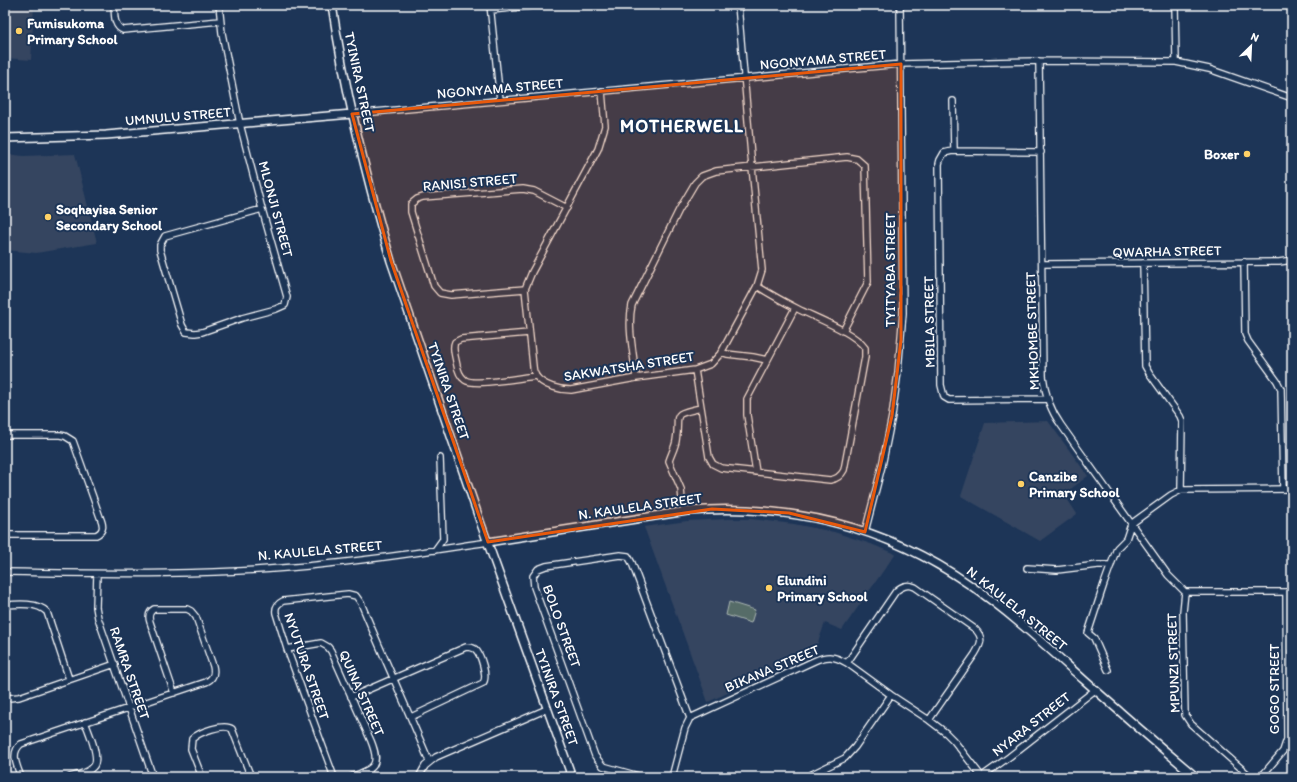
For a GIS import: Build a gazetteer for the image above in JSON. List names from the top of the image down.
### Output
{
  "streets": {
    "street": [
      "NGONYAMA STREET",
      "TYINIRA STREET",
      "UMNULU STREET",
      "RANISI STREET",
      "MLONJI STREET",
      "QWARHA STREET",
      "TYITYABA STREET",
      "MBILA STREET",
      "MKHOMBE STREET",
      "SAKWATSHA STREET",
      "N. KAULELA STREET",
      "BOLO STREET",
      "MPUNZI STREET",
      "NYUTURA STREET",
      "BIKANA STREET",
      "RAMRA STREET",
      "GOGO STREET",
      "QUINA STREET",
      "NYARA STREET"
    ]
  },
  "crossings": [
    ["NGONYAMA STREET", "TYINIRA STREET"],
    ["NGONYAMA STREET", "UMNULU STREET"],
    ["NGONYAMA STREET", "TYITYABA STREET"],
    ["NGONYAMA STREET", "MKHOMBE STREET"],
    ["NGONYAMA STREET", "SAKWATSHA STREET"],
    ["TYINIRA STREET", "UMNULU STREET"],
    ["TYINIRA STREET", "N. KAULELA STREET"],
    ["UMNULU STREET", "MLONJI STREET"],
    ["QWARHA STREET", "MKHOMBE STREET"],
    ["TYITYABA STREET", "N. KAULELA STREET"],
    ["MBILA STREET", "MKHOMBE STREET"],
    ["MKHOMBE STREET", "MPUNZI STREET"],
    ["N. KAULELA STREET", "RAMRA STREET"],
    ["N. KAULELA STREET", "NYARA STREET"],
    ["BOLO STREET", "BIKANA STREET"],
    ["NYUTURA STREET", "QUINA STREET"],
    ["BIKANA STREET", "NYARA STREET"]
  ],
  "districts": ["MOTHERWELL"],
  "places": [
    "Fumisukoma Primary School",
    "Boxer",
    "Soqhayisa Senior Secondary School",
    "Canzibe Primary School",
    "Elundini Primary School"
  ],
  "north": "top right"
}
